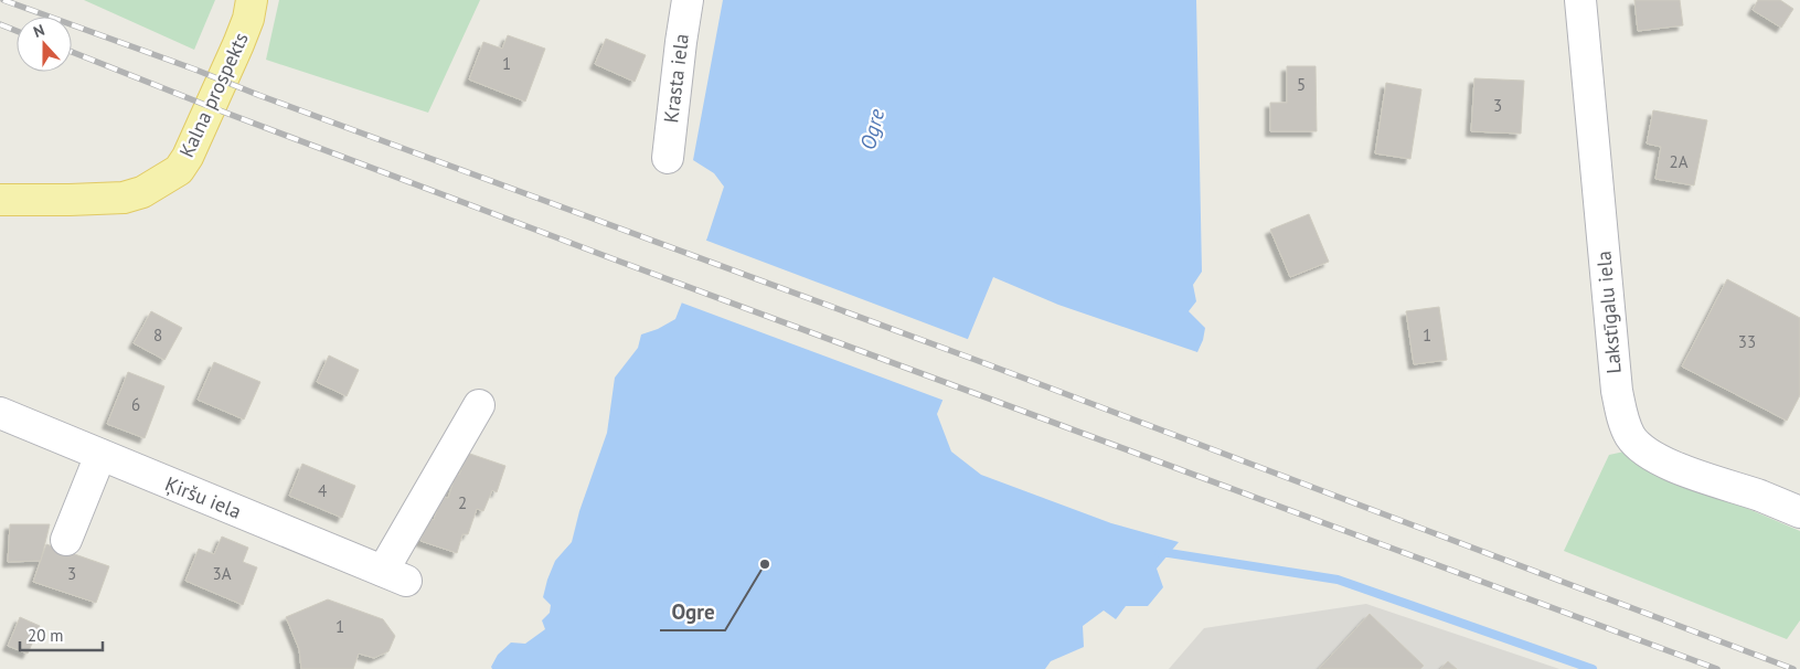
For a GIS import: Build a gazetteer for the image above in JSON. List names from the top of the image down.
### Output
{
  "streets": {
    "main road": ["Kalna prospekts"],
    "street": ["Krasta iela", "Lakstīgalu iela", "Ķiršu iela"]
  },
  "water": ["Ogre"],
  "places": ["Ogre"],
  "house_numbers": [
    "1",
    "5",
    "3",
    "2A",
    "8",
    "1",
    "33",
    "6",
    "4",
    "2",
    "3",
    "3A",
    "1"
  ],
  "scale_bar": "20 m",
  "north": "top"
}
